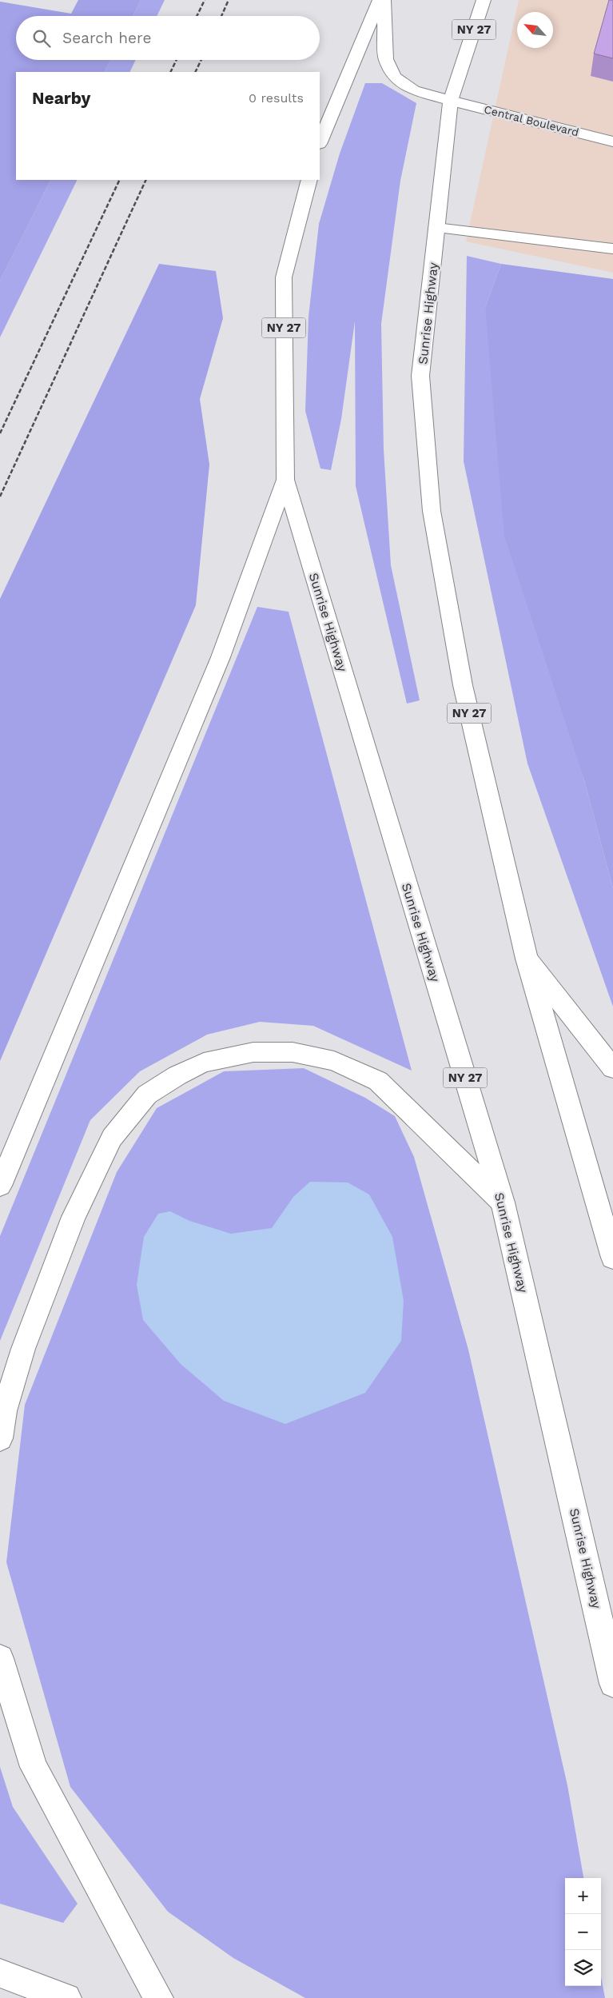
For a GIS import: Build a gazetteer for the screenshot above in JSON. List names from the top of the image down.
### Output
{
  "streets": {
    "main road": ["NY 27", "Central Boulevard", "Sunrise Highway"]
  },
  "crossings": [
    ["Central Boulevard", "Sunrise Highway"]
  ],
  "north": "top left",
  "page": {
    "search": "Search here",
    "heading": ["Nearby", "0 results"],
    "map_buttons": ["+", "−"]
  }
}
